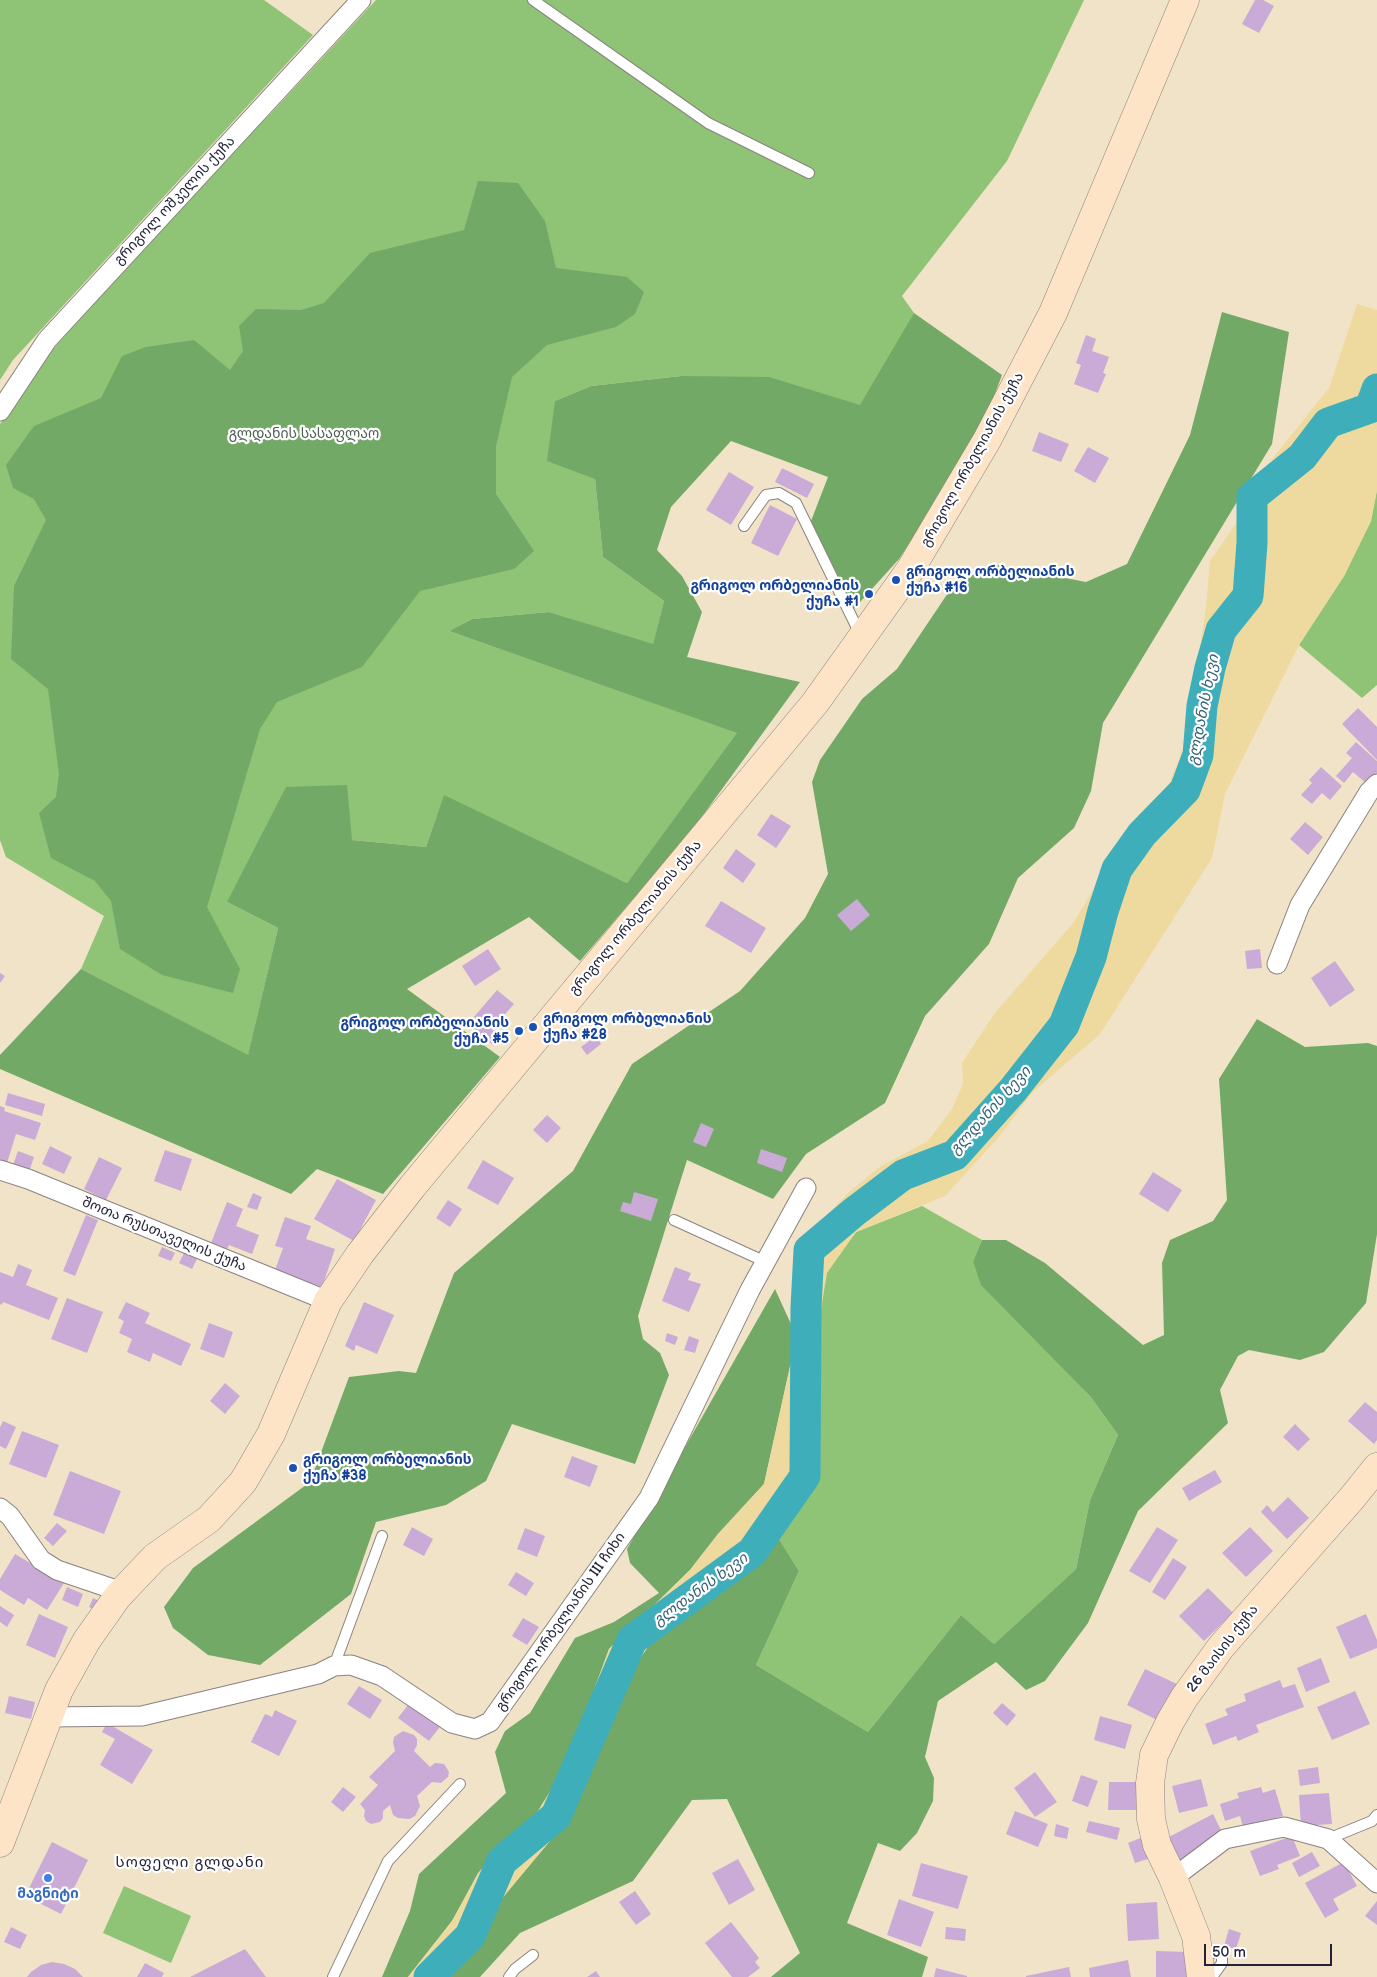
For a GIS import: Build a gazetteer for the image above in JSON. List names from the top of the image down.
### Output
{
  "streets": {
    "main road": ["გრიგოლ ორბელიანის ქუჩა", "26 მაისის ქუჩა"],
    "street": ["გრიგოლ ოშკელის ქუჩა", "შოთა რუსთაველის ქუჩა", "გრიგოლ ორბელიანის III ჩიხი"]
  },
  "crossings": [
    ["გრიგოლ ორბელიანის ქუჩა", "შოთა რუსთაველის ქუჩა"],
    ["გრიგოლ ორბელიანის ქუჩა", "გრიგოლ ორბელიანის III ჩიხი"]
  ],
  "districts": ["სოფელი გლდანი"],
  "water": ["გლდანის ხევი"],
  "parks": ["გლდანის სასაფლაო"],
  "places": [
    "გრიგოლ ორბელიანის ქუჩა #16",
    "გრიგოლ ორბელიანის ქუჩა #1",
    "გრიგოლ ორბელიანის ქუჩა #28",
    "გრიგოლ ორბელიანის ქუჩა #5",
    "გრიგოლ ორბელიანის ქუჩა #38",
    "მაგნიტი"
  ],
  "scale_bar": "50 m"
}
